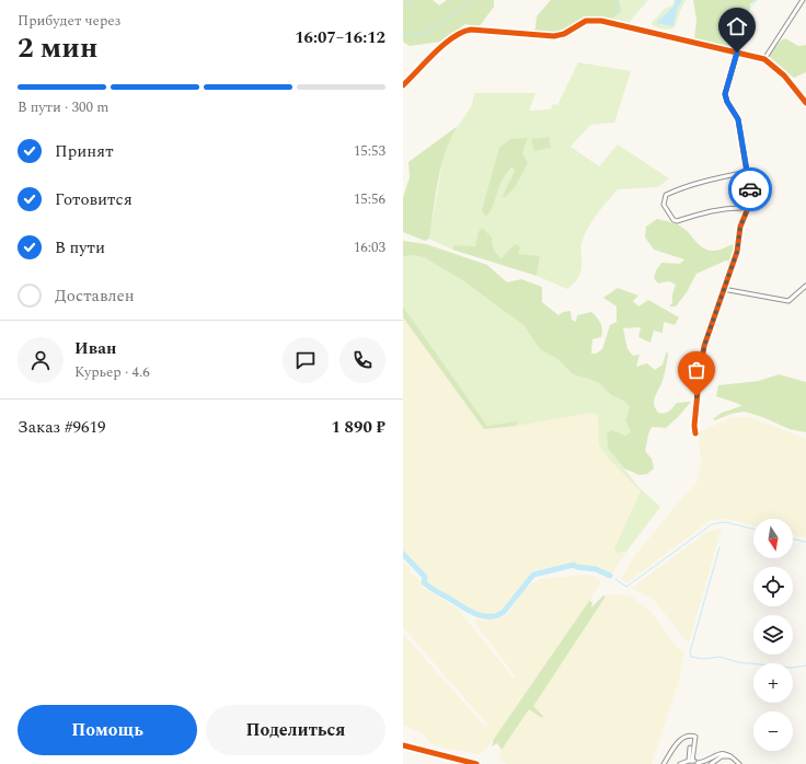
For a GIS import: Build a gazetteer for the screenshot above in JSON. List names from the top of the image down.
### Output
{
  "north": "bottom",
  "page": {
    "heading": ["2 мин", "Прибудет через", "16:07–16:12"],
    "panel": [
      "Иван",
      "Курьер · 4.6",
      "Заказ #9619",
      "1 890 ₽"
    ],
    "bar": "В пути · 300 m",
    "list": [
      ["Принят", "15:53"],
      ["Готовится", "15:56"],
      ["В пути", "16:03"],
      "Доставлен"
    ],
    "map_buttons": ["+", "−"],
    "buttons": ["Помощь", "Поделиться"]
  }
}
